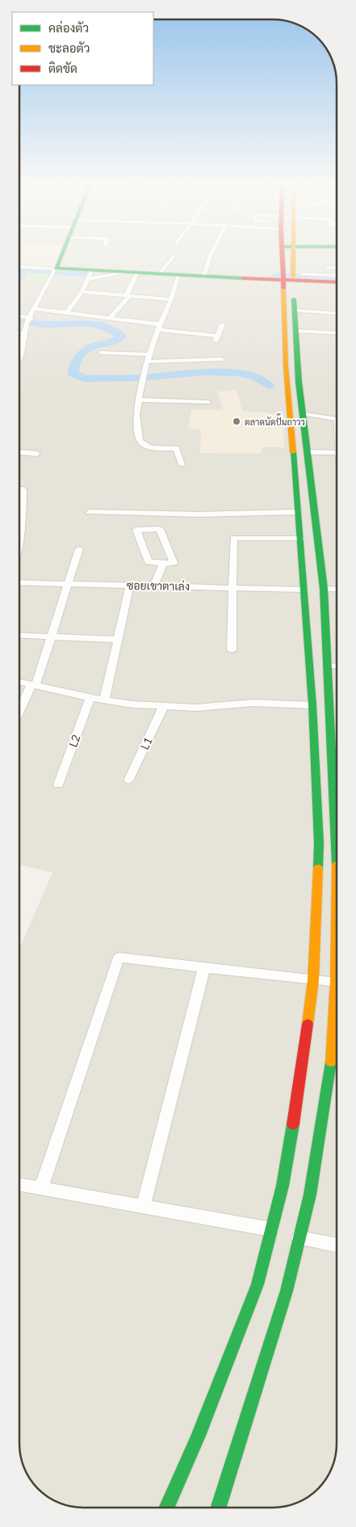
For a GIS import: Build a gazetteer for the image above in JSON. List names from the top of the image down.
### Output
{
  "streets": {
    "street": ["ซอยเขาตาเล่ง", "L2", "L1"]
  },
  "places": ["ตลาดนัดปั๊มถาวร"],
  "legend": ["คล่องตัว", "ชะลอตัว", "ติดขัด"]
}
